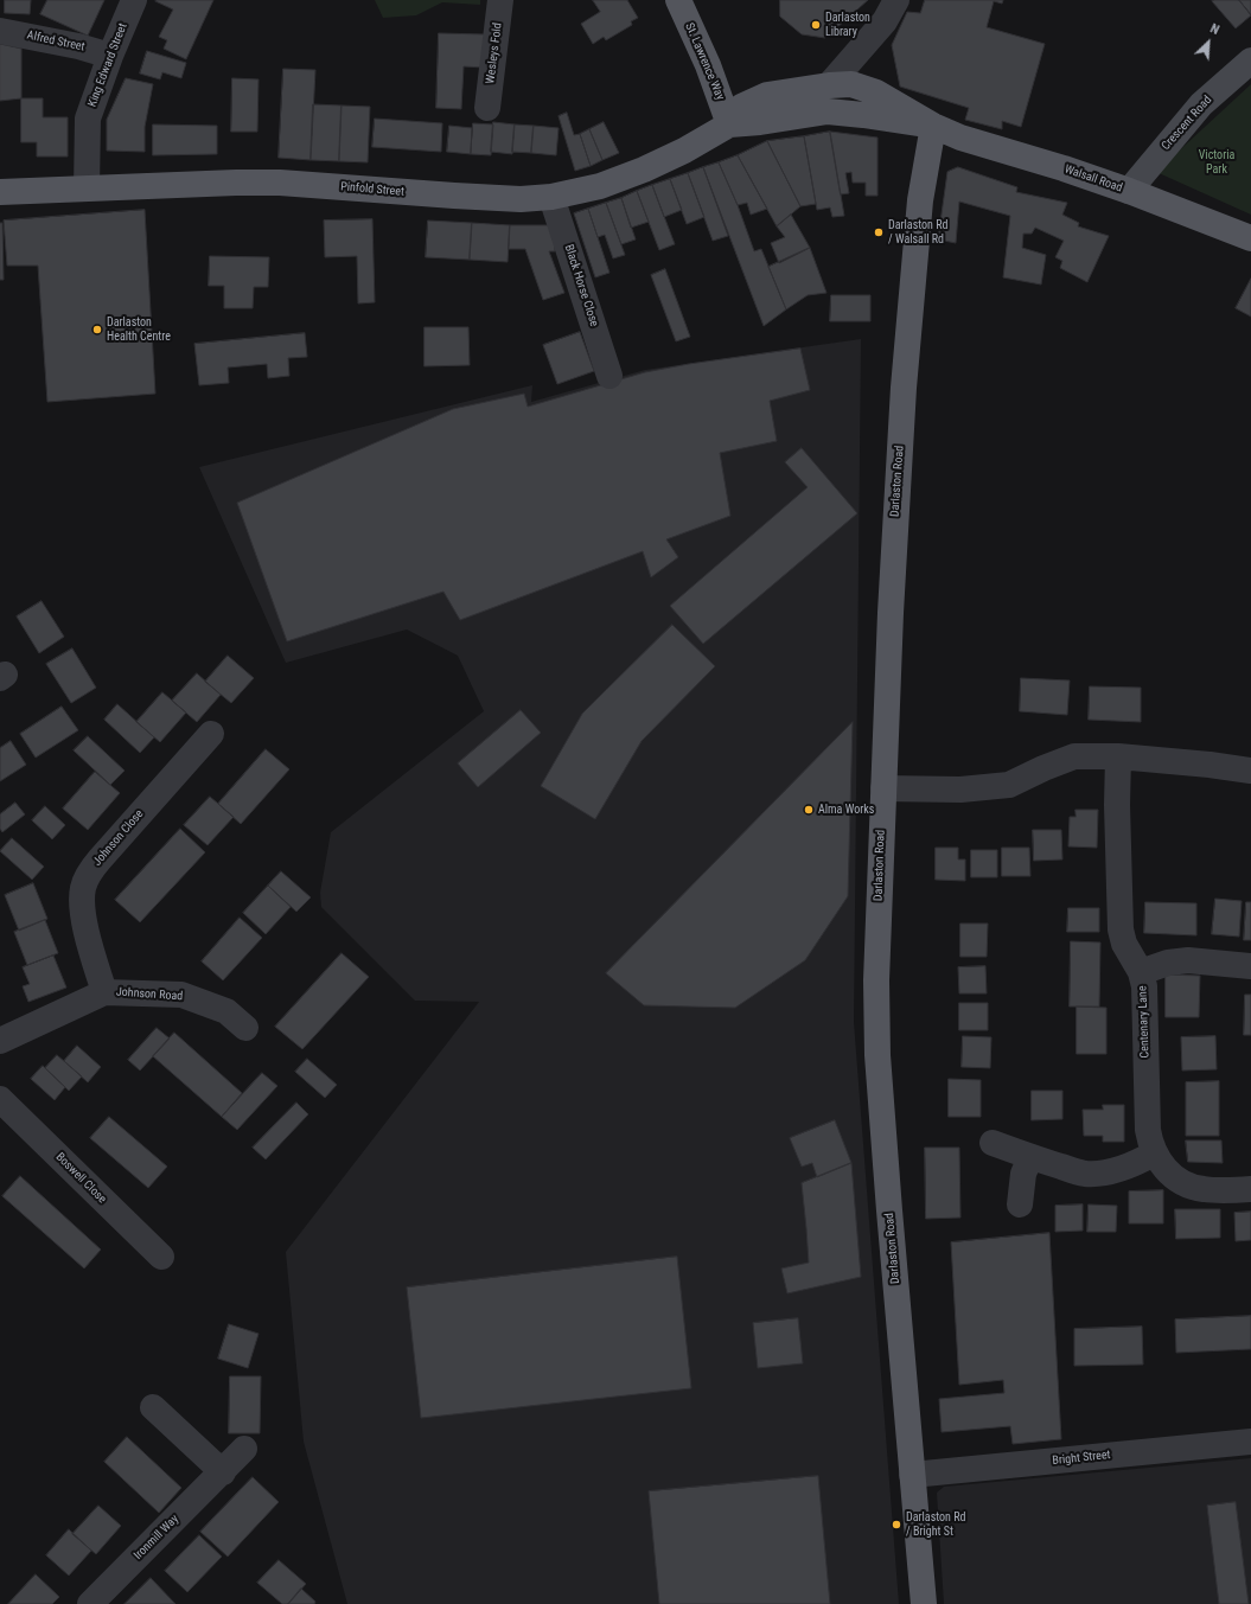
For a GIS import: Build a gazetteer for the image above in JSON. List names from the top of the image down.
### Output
{
  "streets": {
    "main road": [
      "St. Lawrence Way",
      "Walsall Road",
      "Pinfold Street",
      "Darlaston Road"
    ],
    "street": [
      "Alfred Street",
      "Wesleys Fold",
      "King Edward Street",
      "Crescent Road",
      "Black Horse Close",
      "Johnson Close",
      "Johnson Road",
      "Centenary Lane",
      "Boswell Close",
      "Bright Street",
      "Ironmill Way"
    ]
  },
  "crossings": [
    ["Alfred Street", "King Edward Street"],
    ["St. Lawrence Way", "Pinfold Street"],
    ["King Edward Street", "Pinfold Street"],
    ["Crescent Road", "Walsall Road"],
    ["Walsall Road", "Darlaston Road"],
    ["Pinfold Street", "Black Horse Close"],
    ["Darlaston Road", "Bright Street"],
    ["Johnson Close", "Johnson Road"]
  ],
  "parks": ["Victoria Park"],
  "places": [
    "Darlaston Library",
    "Darlaston Rd / Walsall Rd",
    "Darlaston Health Centre",
    "Alma Works",
    "Darlaston Rd / Bright St"
  ],
  "north": "top right"
}
